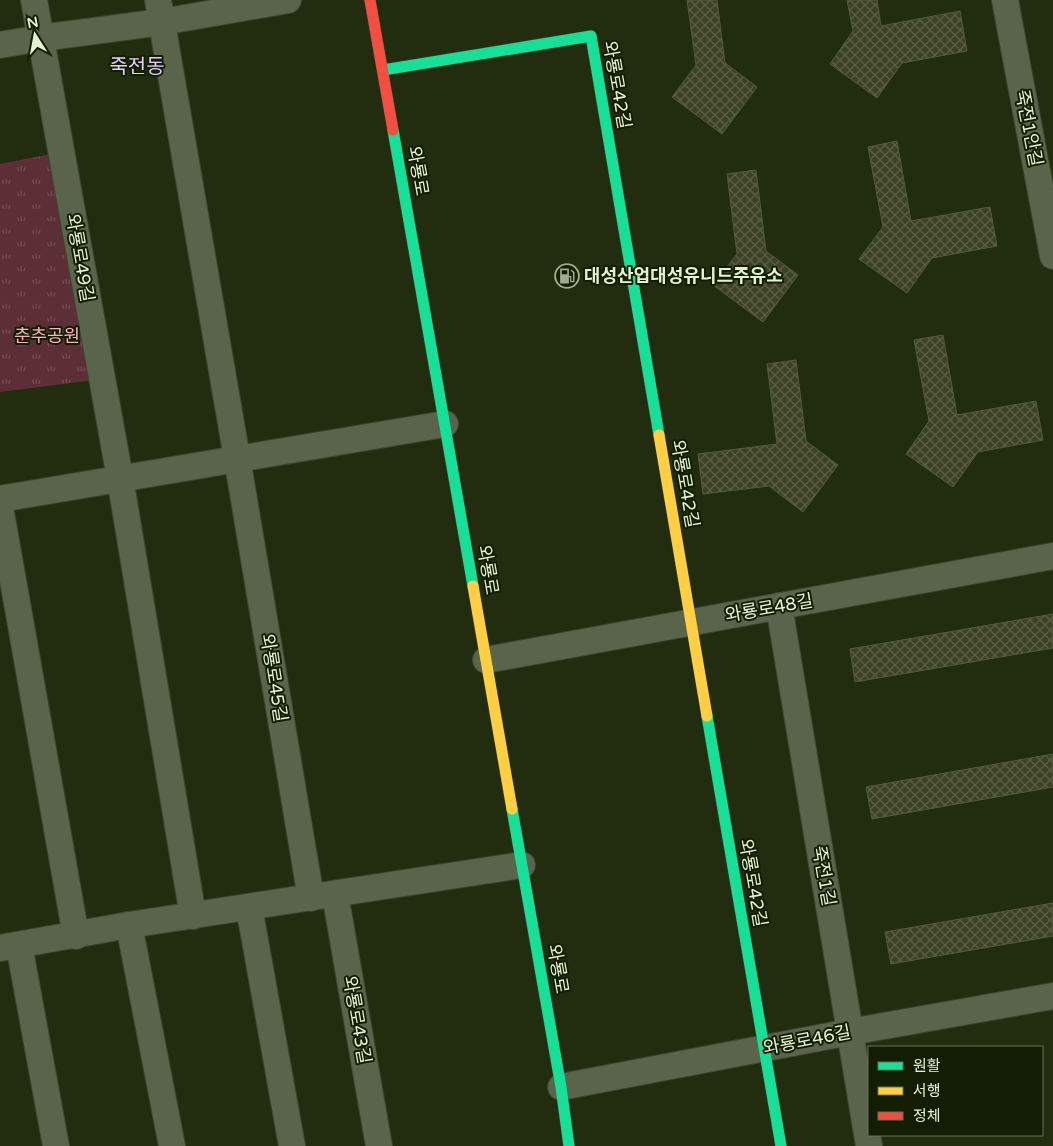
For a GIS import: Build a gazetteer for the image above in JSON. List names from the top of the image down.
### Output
{
  "streets": {
    "street": [
      "와룡로42길",
      "죽전1안길",
      "와룡로",
      "와룡로49길",
      "와룡로48길",
      "와룡로45길",
      "죽전1길",
      "와룡로43길",
      "와룡로46길"
    ]
  },
  "crossings": [
    ["와룡로42길", "와룡로"],
    ["와룡로42길", "와룡로48길"],
    ["와룡로42길", "와룡로46길"],
    ["와룡로", "와룡로48길"],
    ["와룡로", "와룡로46길"],
    ["와룡로48길", "죽전1길"],
    ["와룡로45길", "와룡로43길"],
    ["죽전1길", "와룡로46길"]
  ],
  "districts": ["죽전동"],
  "parks": ["춘추공원"],
  "places": {
    "fuel station": ["대성산업대성유니드주유소"]
  },
  "legend": ["원활", "서행", "정체"],
  "north": "top"
}
